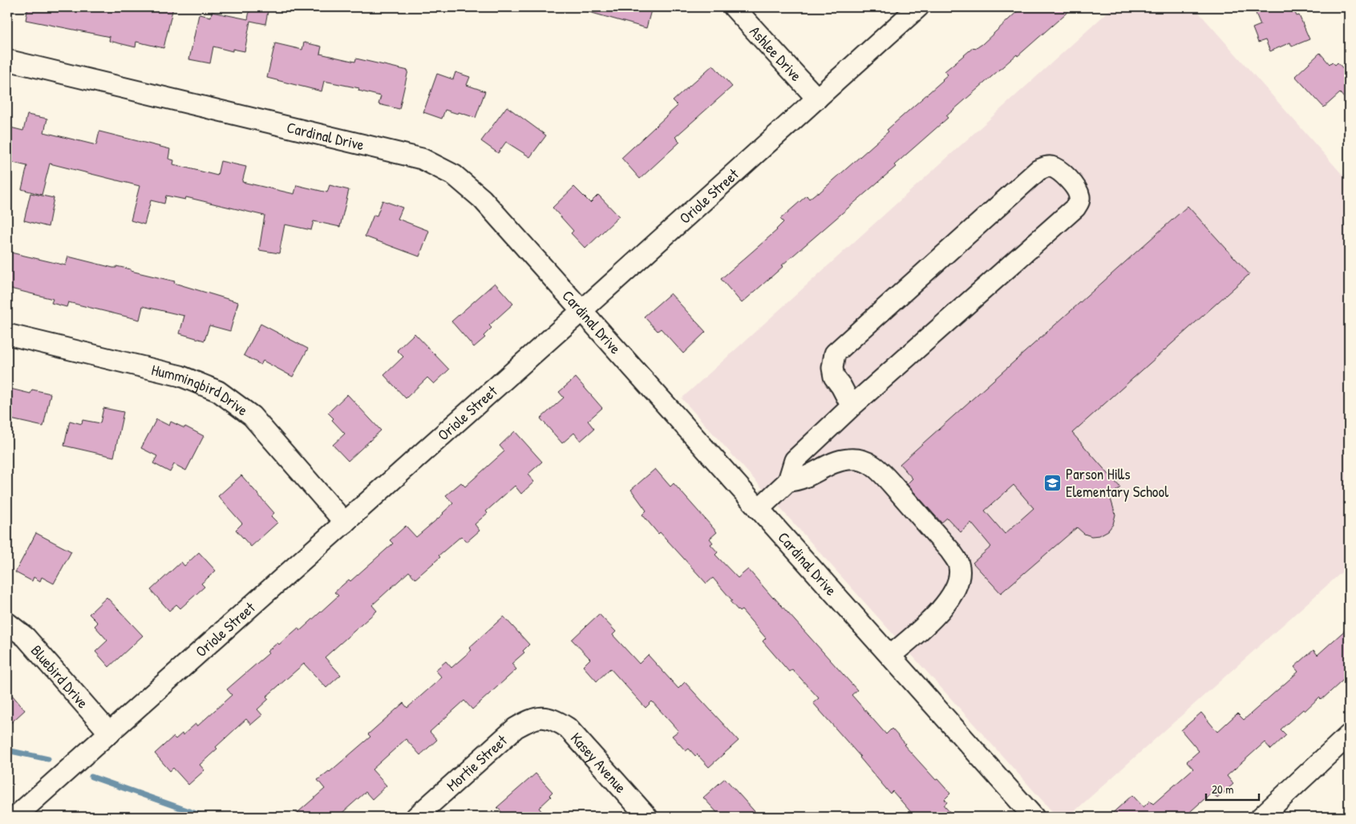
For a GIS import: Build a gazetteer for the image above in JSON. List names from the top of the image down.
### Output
{
  "streets": {
    "street": [
      "Ashlee Drive",
      "Cardinal Drive",
      "Oriole Street",
      "Hummingbird Drive",
      "Bluebird Drive",
      "Mortie Street",
      "Kasey Avenue"
    ]
  },
  "crossings": [
    ["Ashlee Drive", "Oriole Street"],
    ["Cardinal Drive", "Oriole Street"],
    ["Oriole Street", "Hummingbird Drive"],
    ["Oriole Street", "Bluebird Drive"],
    ["Mortie Street", "Kasey Avenue"]
  ],
  "places": {
    "school or university": ["Parson Hills Elementary School"]
  },
  "scale_bar": "20 m"
}
